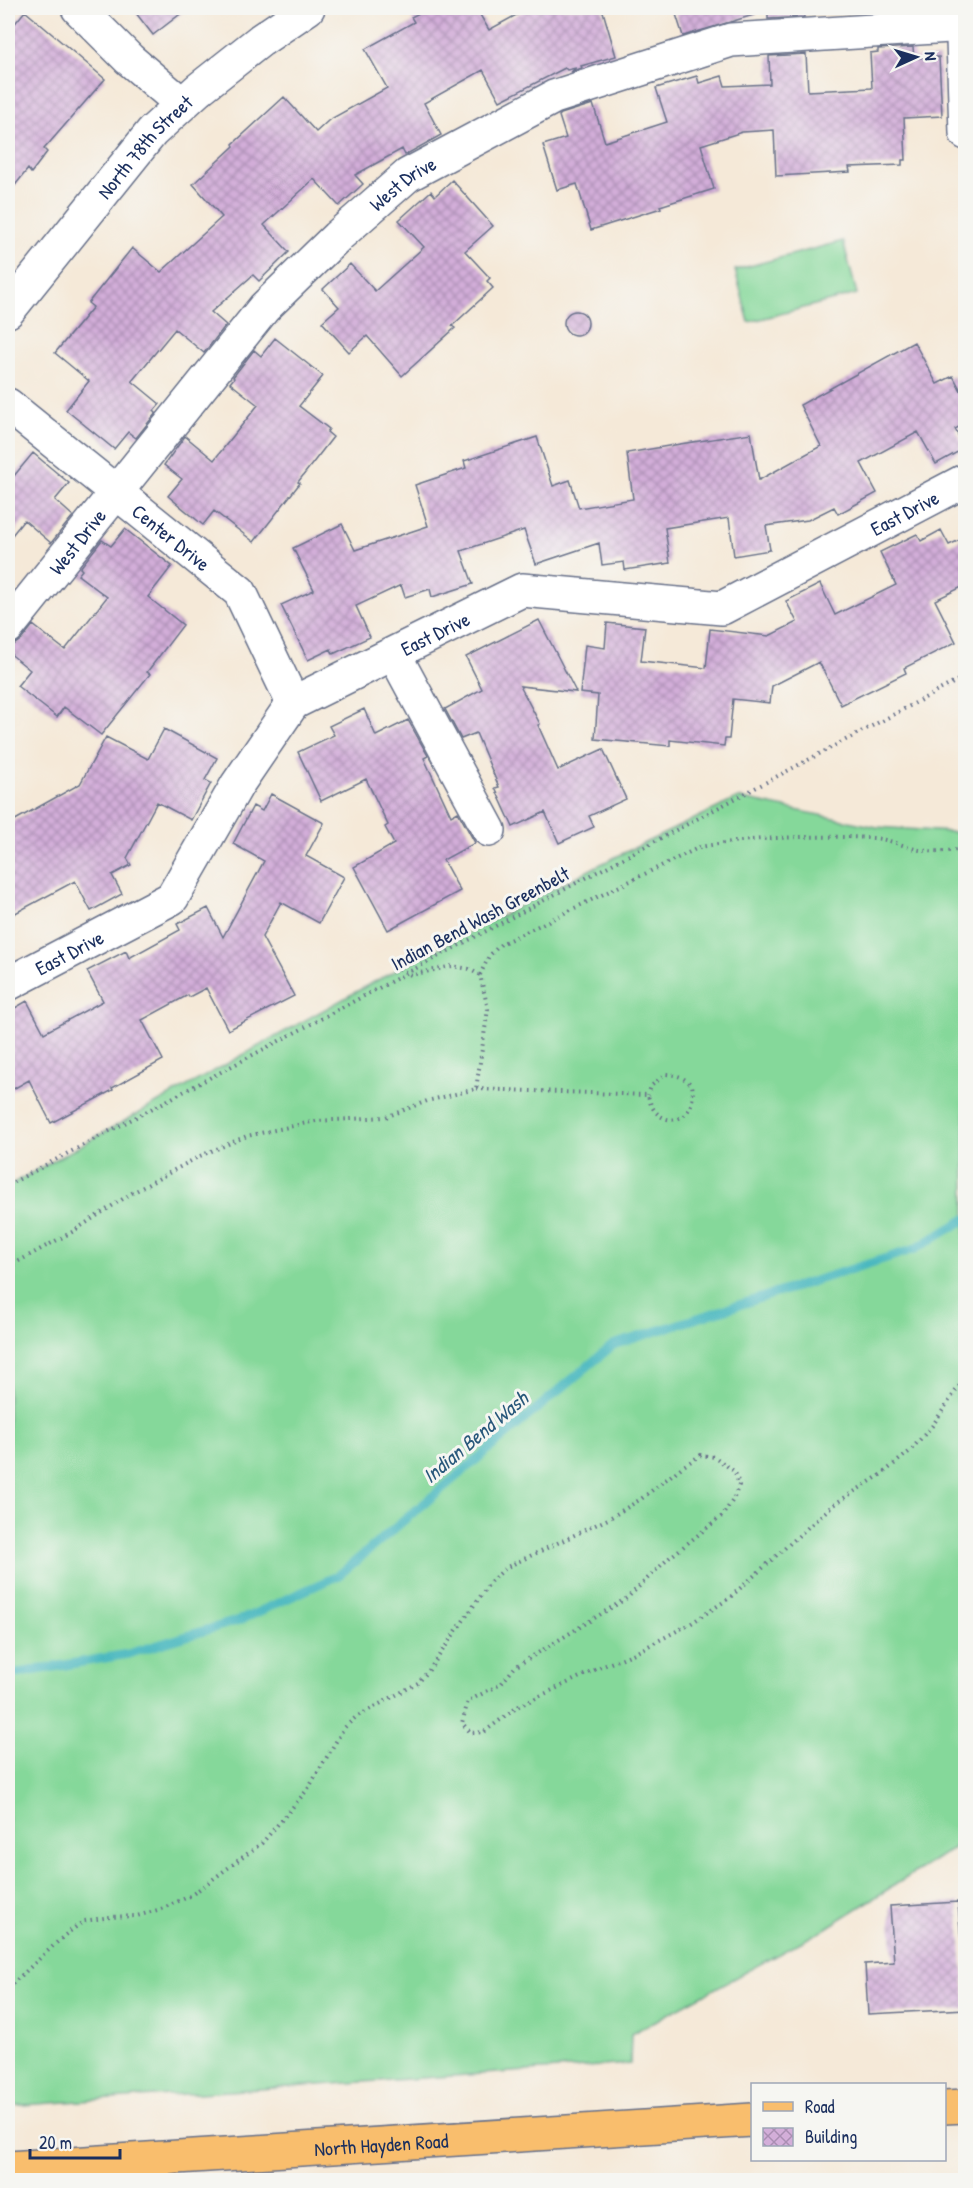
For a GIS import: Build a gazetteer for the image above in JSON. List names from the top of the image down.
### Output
{
  "streets": {
    "main road": ["North Hayden Road"],
    "street": [
      "North 78th Street",
      "West Drive",
      "East Drive",
      "Center Drive"
    ],
    "path": ["Indian Bend Wash Greenbelt"]
  },
  "crossings": [
    ["West Drive", "Center Drive"],
    ["East Drive", "Center Drive"]
  ],
  "water": ["Indian Bend Wash"],
  "legend": ["Road", "Building"],
  "scale_bar": "20 m",
  "north": "right"
}
